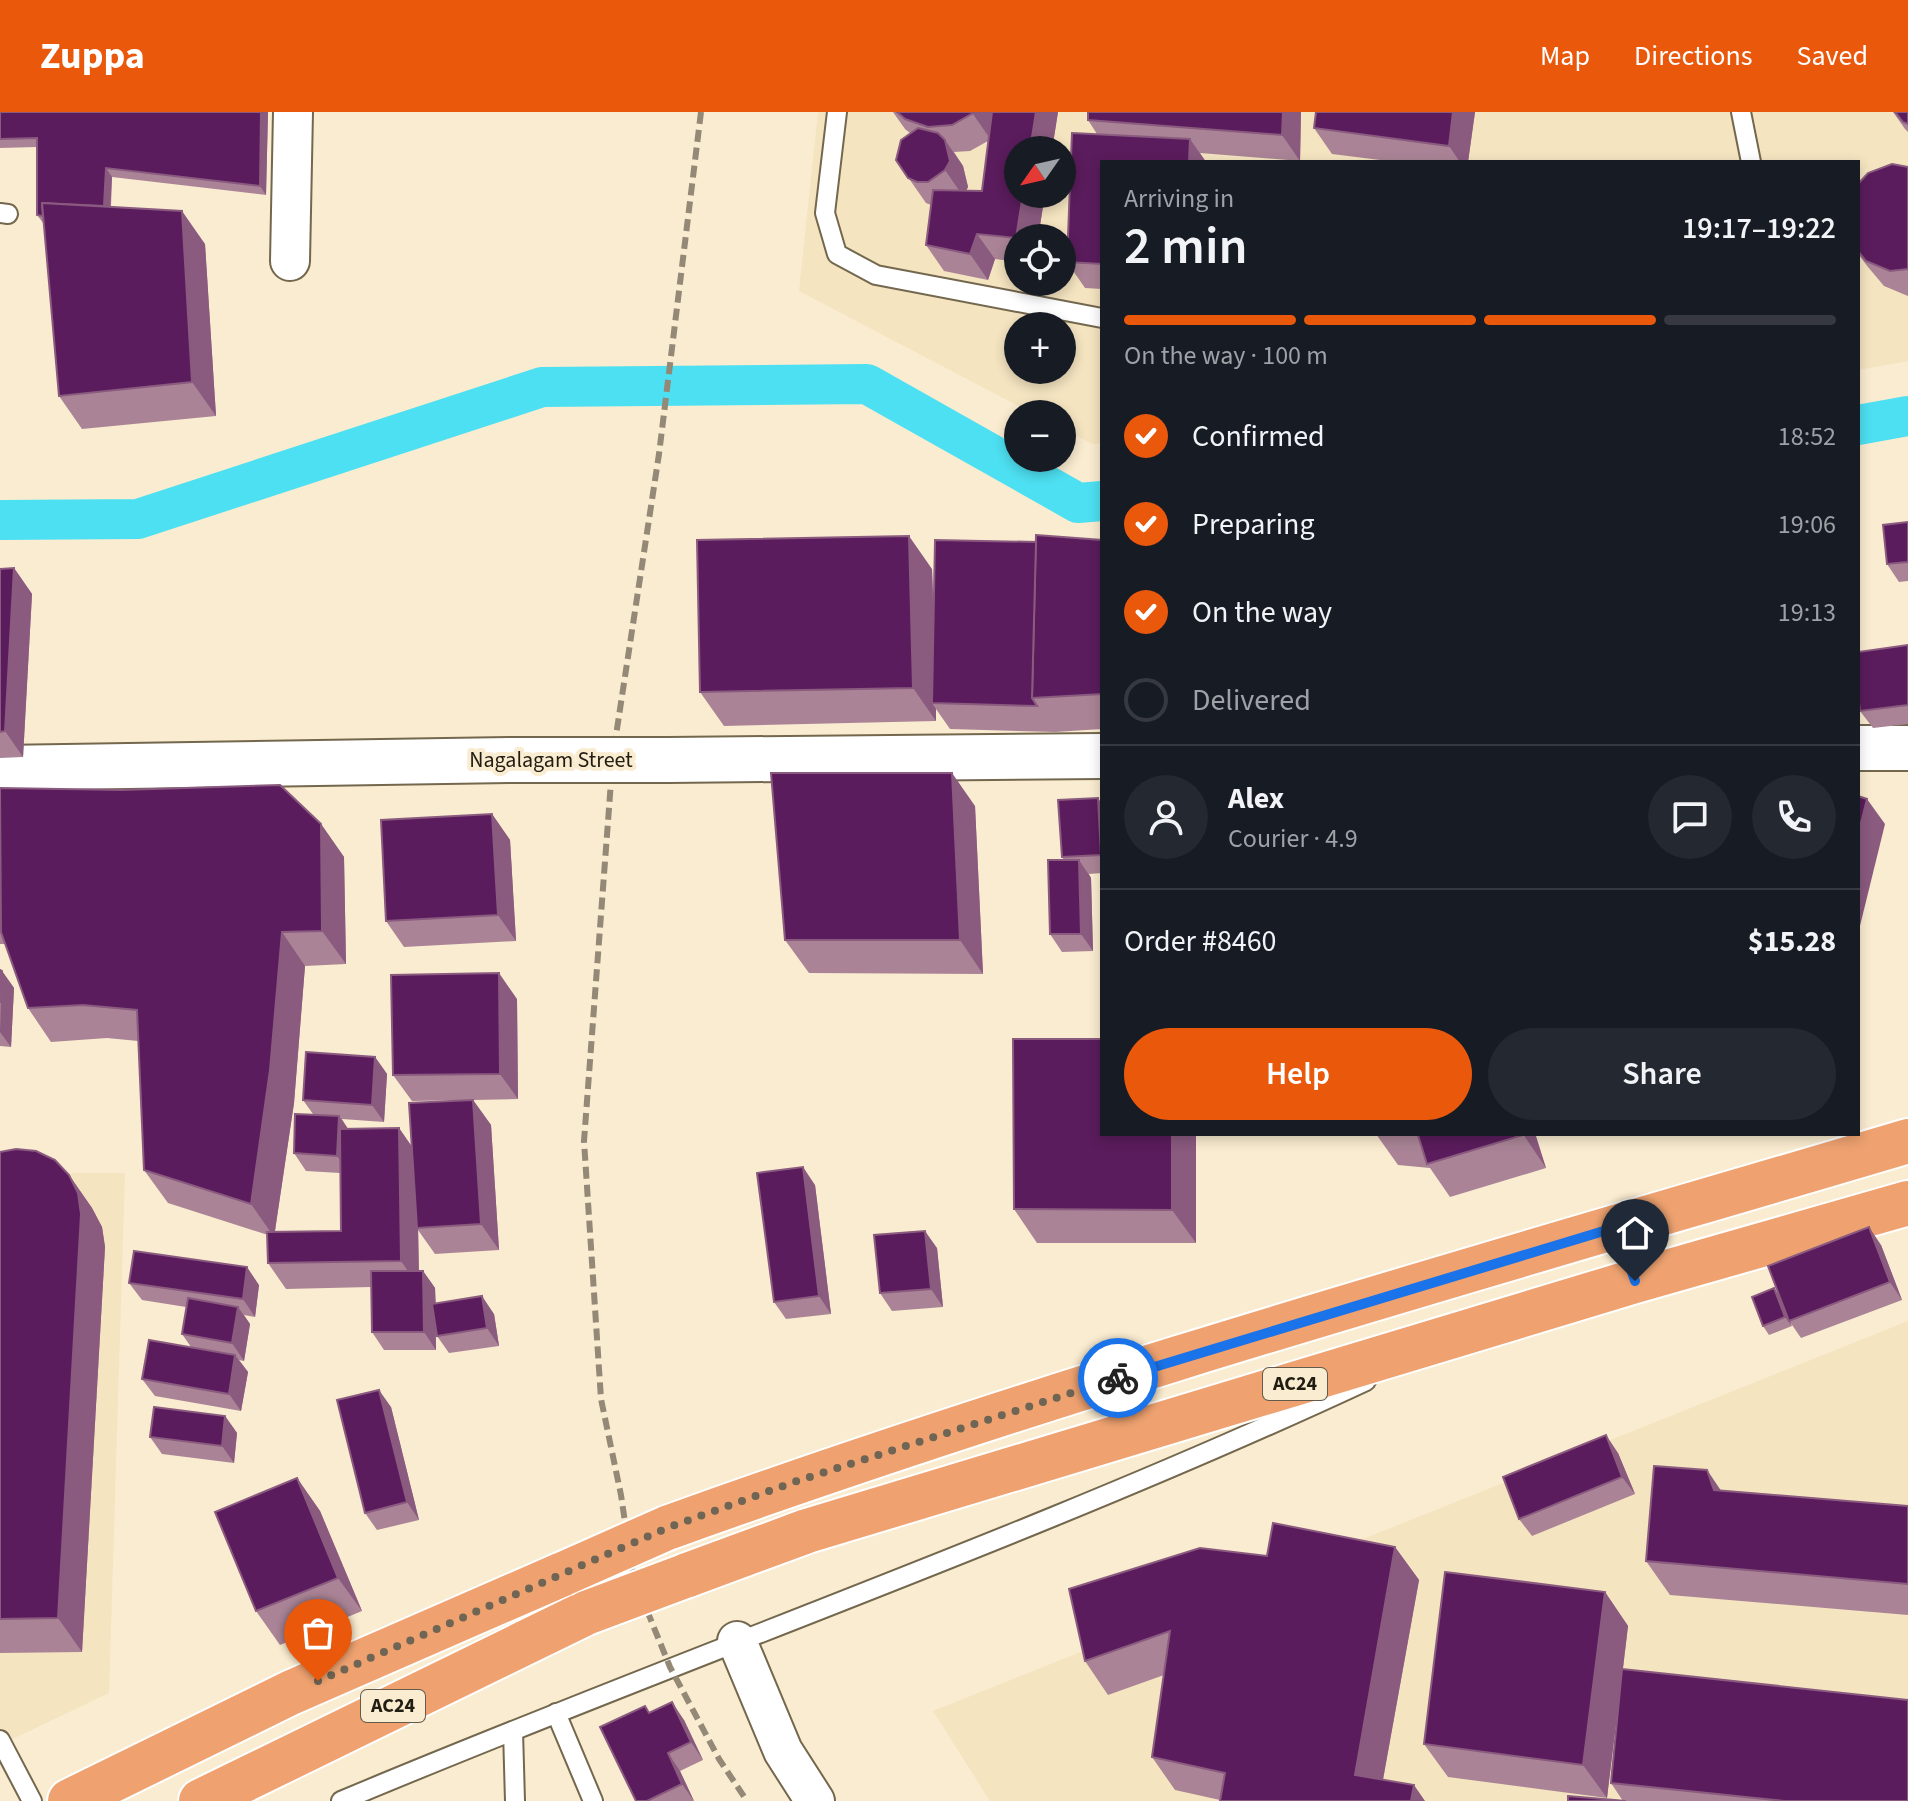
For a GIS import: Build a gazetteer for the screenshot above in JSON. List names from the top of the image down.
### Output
{
  "streets": {
    "main road": ["AC24"],
    "street": ["Nagalagam Street"]
  },
  "north": "bottom left",
  "page": {
    "header": "Zuppa",
    "nav": ["Map", "Directions", "Saved"],
    "map_buttons": ["+", "−"],
    "heading": ["2 min", "Arriving in", "19:17–19:22"],
    "panel": [
      "Alex",
      "Courier · 4.9",
      "Order #8460",
      "$15.28"
    ],
    "bar": "On the way · 100 m",
    "list": [
      ["Confirmed", "18:52"],
      ["Preparing", "19:06"],
      ["On the way", "19:13"],
      "Delivered"
    ],
    "buttons": ["Help", "Share"]
  }
}
